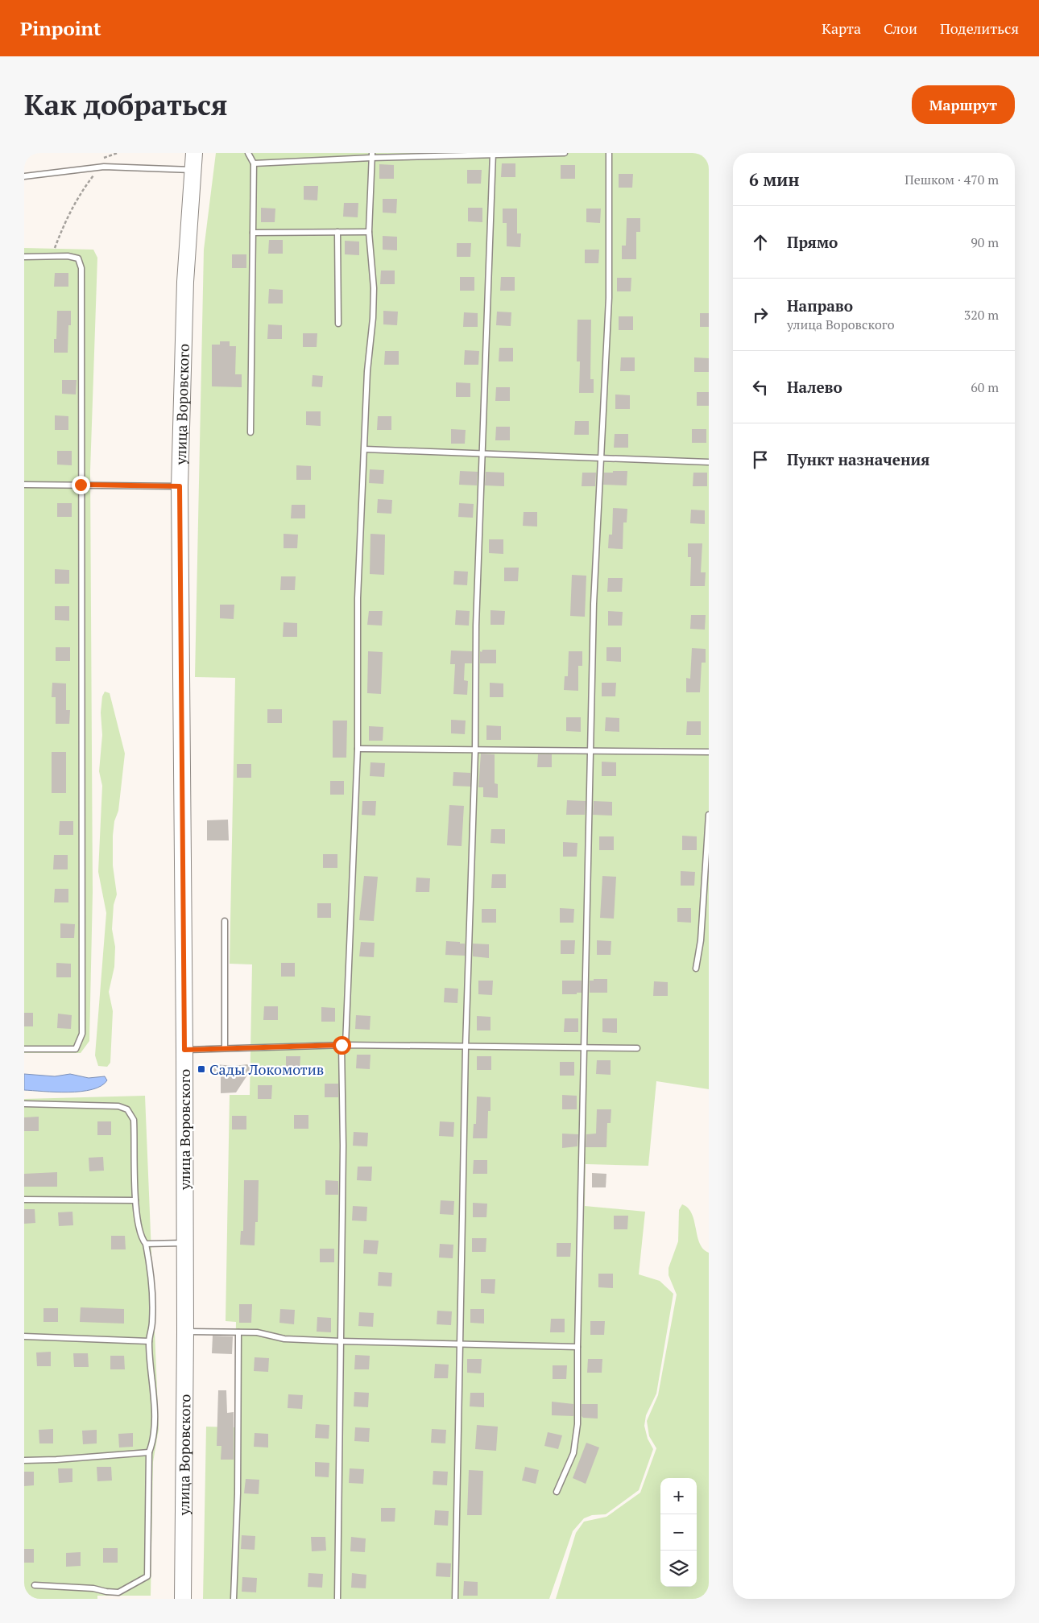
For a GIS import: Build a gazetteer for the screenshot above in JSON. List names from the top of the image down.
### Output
{
  "streets": {
    "main road": ["улица Воровского"]
  },
  "places": {
    "transit": ["Сады Локомотив"]
  },
  "page": {
    "header": "Pinpoint",
    "nav": ["Карта", "Слои", "Поделиться"],
    "buttons": "Маршрут",
    "title": "Как добраться",
    "heading": ["6 мин", "Пешком · 470 m"],
    "list": [
      ["Прямо", "90 m"],
      ["Направо", "улица Воровского", "320 m"],
      ["Налево", "60 m"],
      "Пункт назначения"
    ],
    "map_buttons": ["+", "−"]
  }
}
